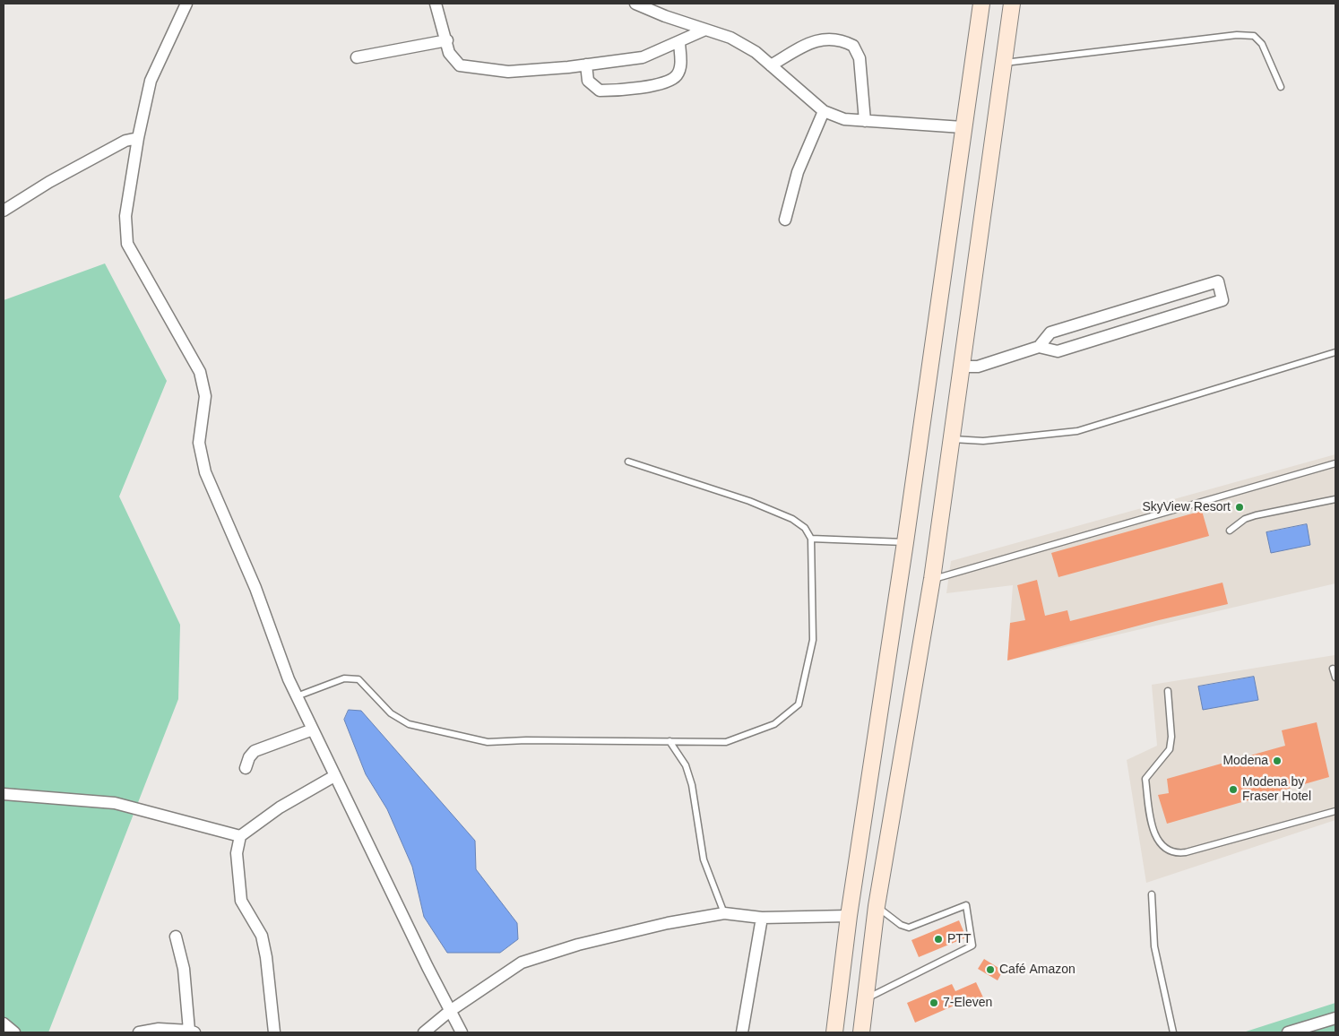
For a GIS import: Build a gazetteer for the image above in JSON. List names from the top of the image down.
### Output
{
  "places": [
    "SkyView Resort",
    "Modena",
    "Modena by Fraser Hotel",
    "PTT",
    "Café Amazon",
    "7-Eleven"
  ]
}
